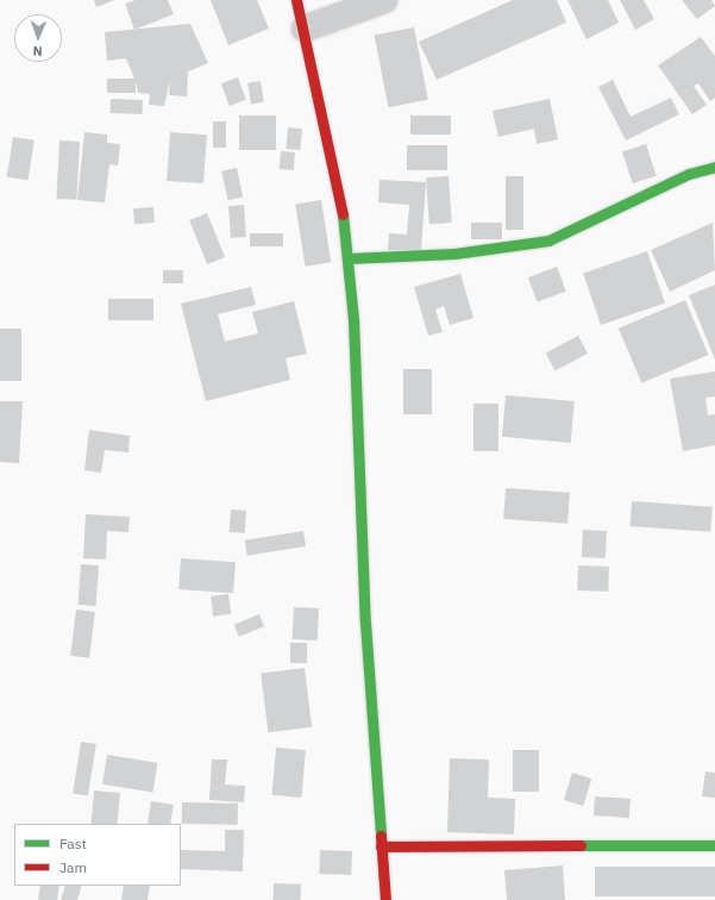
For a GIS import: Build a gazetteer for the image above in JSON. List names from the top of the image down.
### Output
{
  "legend": ["Fast", "Jam"],
  "north": "bottom"
}
